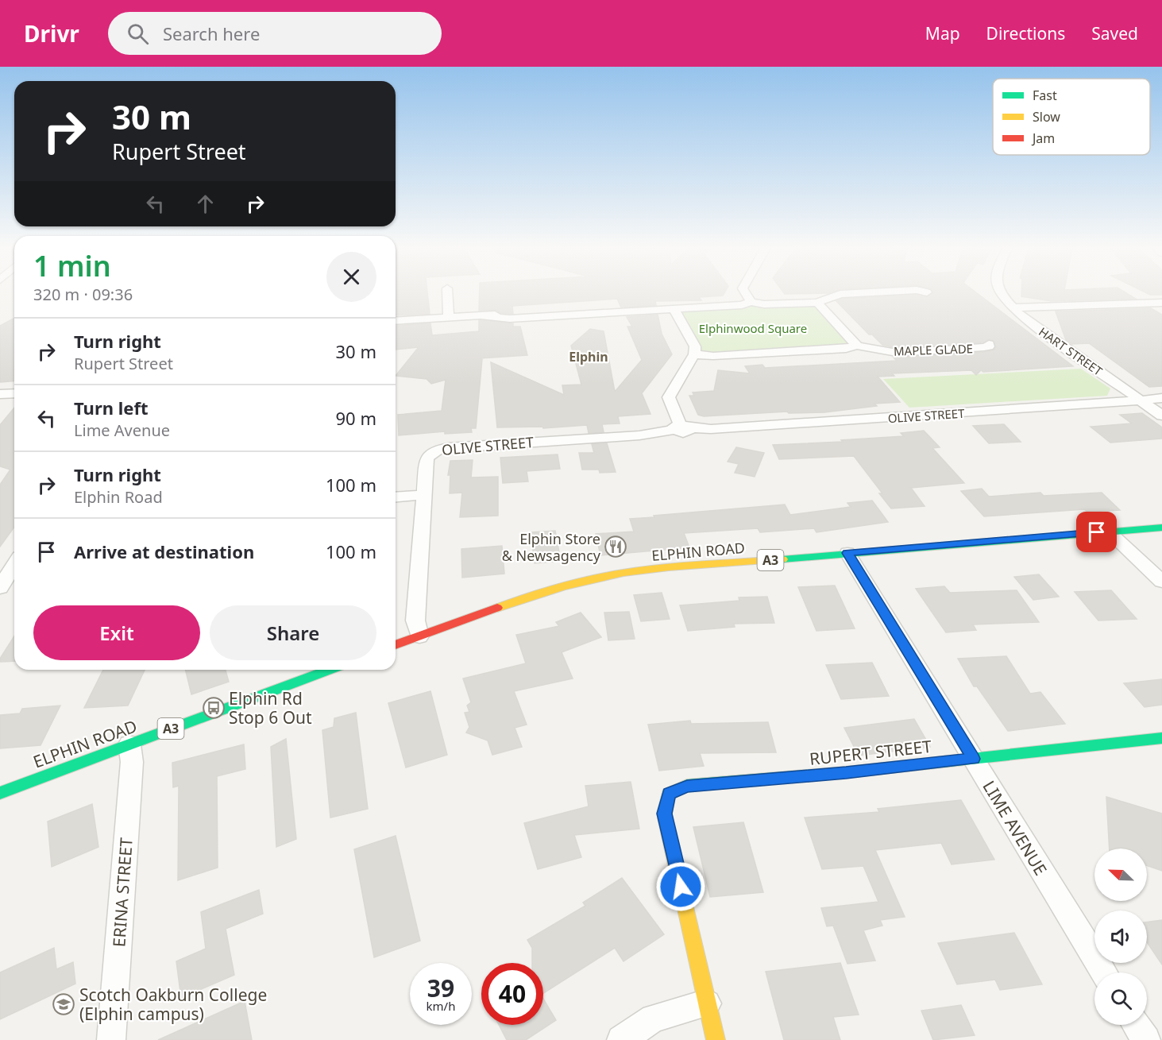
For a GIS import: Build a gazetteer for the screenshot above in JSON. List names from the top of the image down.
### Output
{
  "streets": {
    "main road": ["ELPHIN ROAD", "A3", "RUPERT STREET"],
    "street": [
      "MAPLE GLADE",
      "HART STREET",
      "OLIVE STREET",
      "LIME AVENUE",
      "ERINA STREET"
    ]
  },
  "crossings": [
    ["HART STREET", "OLIVE STREET"],
    ["OLIVE STREET", "ELPHIN ROAD"],
    ["ELPHIN ROAD", "LIME AVENUE"],
    ["ELPHIN ROAD", "ERINA STREET"],
    ["RUPERT STREET", "LIME AVENUE"]
  ],
  "districts": ["Elphin"],
  "parks": ["Elphinwood Square"],
  "places": {
    "restaurant": ["Elphin Store & Newsagency"],
    "bus stop": ["Elphin Rd Stop 6 Out"],
    "school or university": ["Scotch Oakburn College (Elphin campus)"]
  },
  "legend": ["Fast", "Slow", "Jam"],
  "north": "top left",
  "page": {
    "header": "Drivr",
    "search": "Search here",
    "nav": ["Map", "Directions", "Saved"],
    "turn": ["30 m", "Rupert Street"],
    "heading": ["1 min", "320 m · 09:36"],
    "list": [
      {
        "name": "Turn right",
        "note": "Rupert Street",
        "value": "30 m"
      },
      {
        "name": "Turn left",
        "note": "Lime Avenue",
        "value": "90 m"
      },
      {
        "name": "Turn right",
        "note": "Elphin Road",
        "value": "100 m"
      },
      {
        "name": "Arrive at destination",
        "value": "100 m"
      }
    ],
    "buttons": ["Exit", "Share"],
    "speed": "39 km/h",
    "limit": "40"
  }
}
